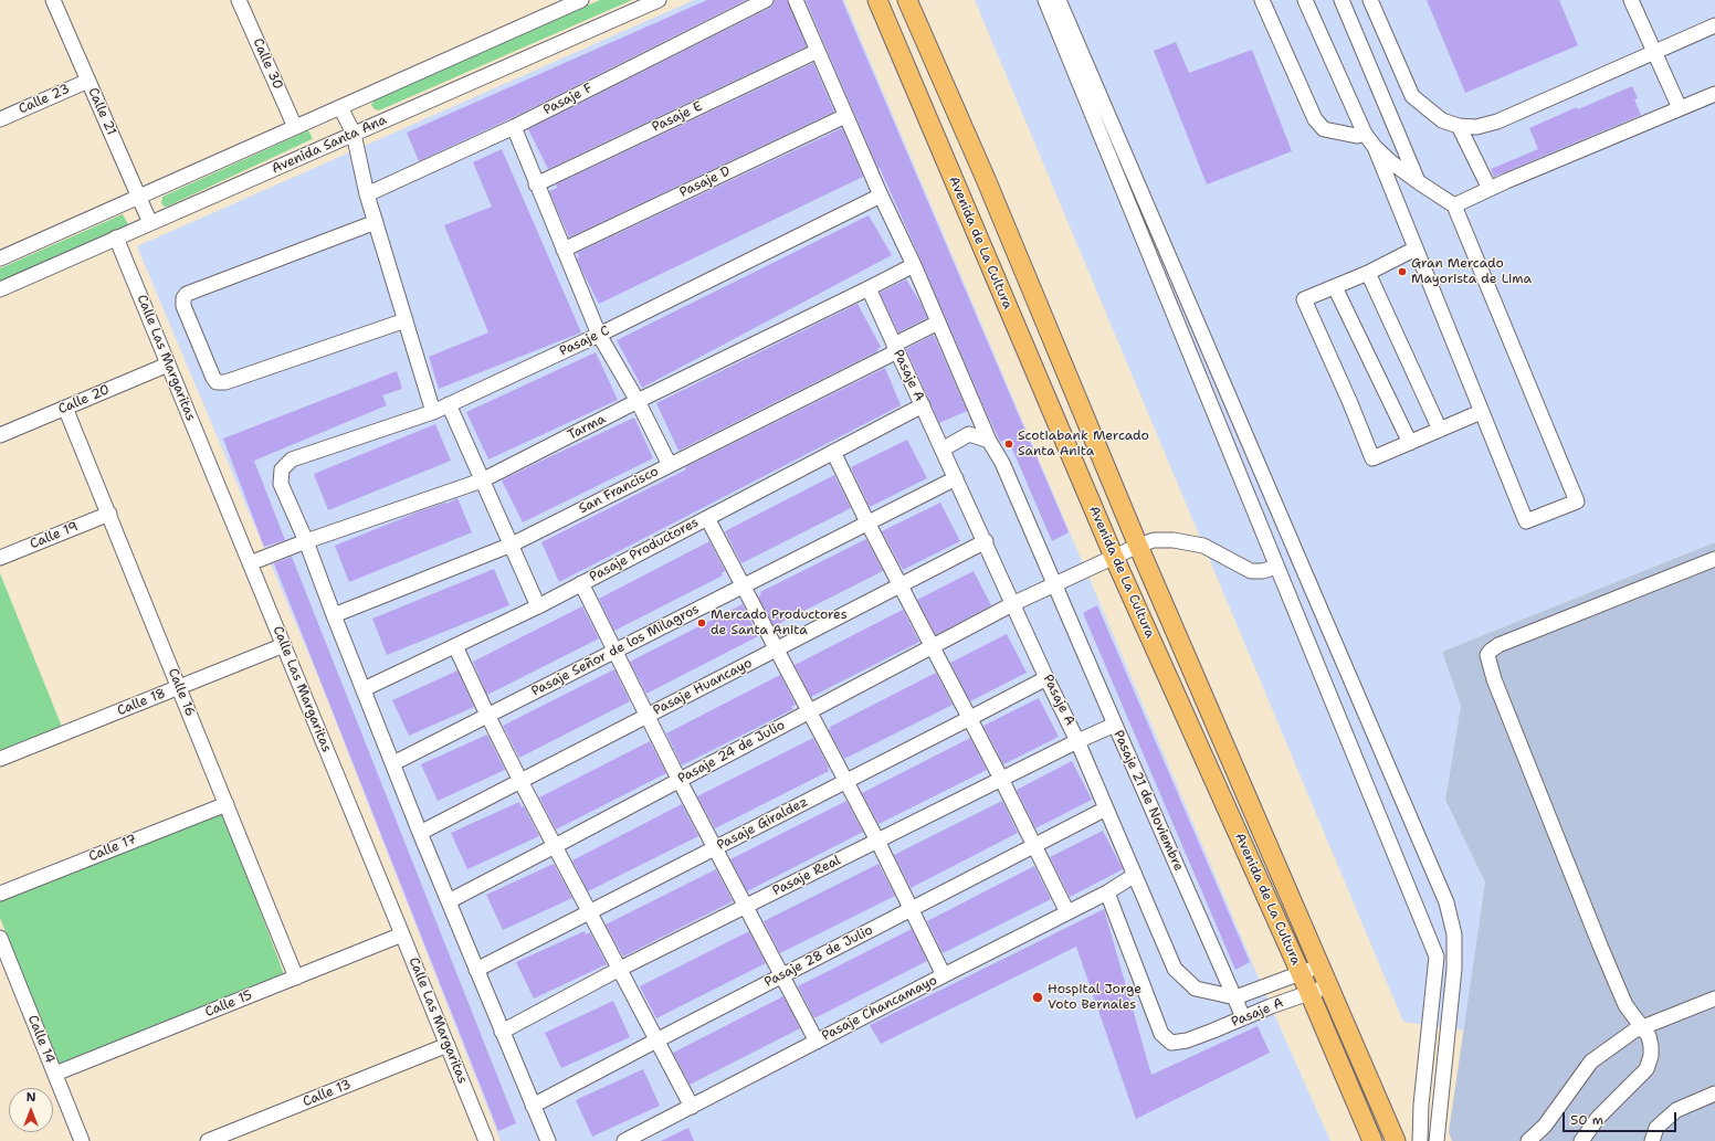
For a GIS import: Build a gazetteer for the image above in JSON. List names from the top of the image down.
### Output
{
  "streets": {
    "main road": ["Avenida de La Cultura"],
    "street": [
      "Calle 30",
      "Calle 23",
      "Pasaje F",
      "Calle 21",
      "Pasaje E",
      "Avenida Santa Ana",
      "Pasaje D",
      "Pasaje C",
      "Calle Las Margaritas",
      "Pasaje A",
      "Calle 20",
      "Tarma",
      "San Francisco",
      "Calle 19",
      "Pasaje Productores",
      "Pasaje Señor de los Milagros",
      "Pasaje Huancayo",
      "Calle 16",
      "Calle 18",
      "Pasaje 24 de Julio",
      "Pasaje 21 de Noviembre",
      "Pasaje Giraldez",
      "Calle 17",
      "Pasaje Real",
      "Pasaje 28 de Julio",
      "Calle 15",
      "Pasaje Chancamayo",
      "Calle 14",
      "Calle 13"
    ]
  },
  "crossings": [
    ["Calle 23", "Calle 21"],
    ["Calle 21", "Avenida Santa Ana"],
    ["Avenida Santa Ana", "Calle Las Margaritas"],
    ["Avenida de La Cultura", "Pasaje A"],
    ["Avenida de La Cultura", "Pasaje 24 de Julio"],
    ["Pasaje C", "Tarma"],
    ["Calle Las Margaritas", "Calle 20"],
    ["Calle Las Margaritas", "Tarma"],
    ["Calle Las Margaritas", "Calle 18"],
    ["Calle Las Margaritas", "Calle 15"],
    ["Calle Las Margaritas", "Calle 13"],
    ["Pasaje A", "Tarma"],
    ["Pasaje A", "San Francisco"],
    ["Pasaje A", "Pasaje Productores"],
    ["Pasaje A", "Pasaje Señor de los Milagros"],
    ["Pasaje A", "Pasaje Huancayo"],
    ["Pasaje A", "Pasaje 24 de Julio"],
    ["Pasaje A", "Pasaje 21 de Noviembre"],
    ["Pasaje A", "Pasaje Giraldez"],
    ["Pasaje A", "Pasaje Real"],
    ["Pasaje A", "Pasaje 28 de Julio"],
    ["Pasaje A", "Pasaje Chancamayo"],
    ["Calle 20", "Calle 16"],
    ["Calle 19", "Calle 16"],
    ["Calle 16", "Calle 18"],
    ["Calle 16", "Calle 17"],
    ["Calle 16", "Calle 15"],
    ["Pasaje 24 de Julio", "Pasaje 21 de Noviembre"],
    ["Pasaje 21 de Noviembre", "Pasaje Real"],
    ["Calle 15", "Calle 14"]
  ],
  "places": [
    "Gran Mercado Mayorista de Lima",
    "Scotiabank Mercado Santa Anita",
    "Mercado Productores de Santa Anita",
    "Hospital Jorge Voto Bernales"
  ],
  "scale_bar": "50 m",
  "north": "top"
}
